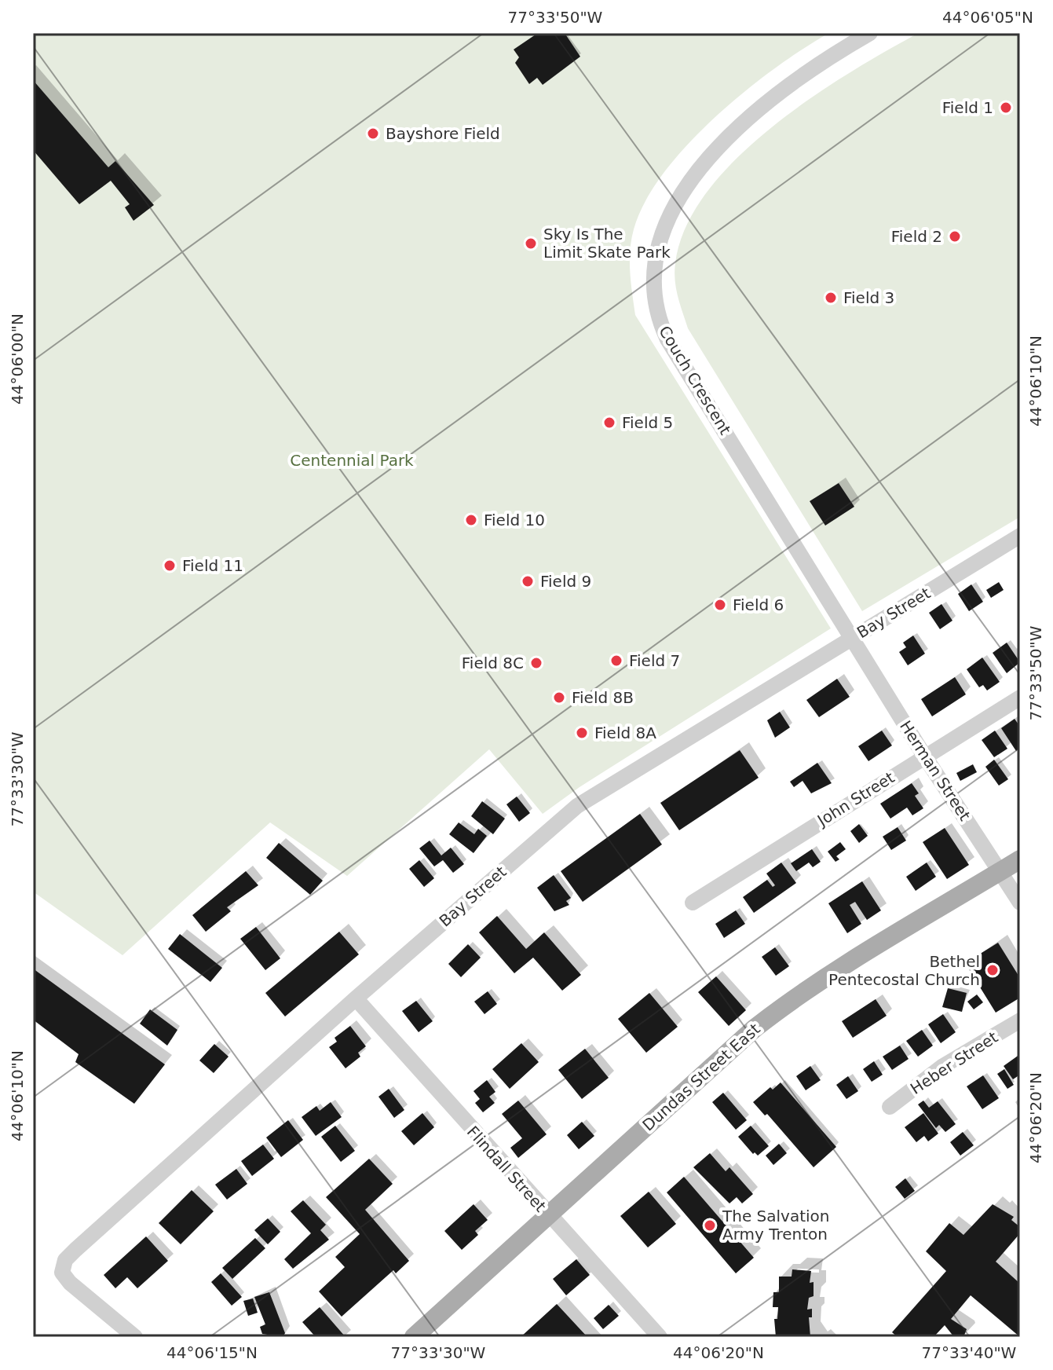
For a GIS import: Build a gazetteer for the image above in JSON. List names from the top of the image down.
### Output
{
  "streets": {
    "main road": ["Dundas Street East"],
    "street": [
      "Couch Crescent",
      "Bay Street",
      "Herman Street",
      "John Street",
      "Heber Street",
      "Flindall Street"
    ]
  },
  "crossings": [
    ["Couch Crescent", "Bay Street"],
    ["Couch Crescent", "Herman Street"],
    ["Bay Street", "Herman Street"],
    ["Bay Street", "Flindall Street"],
    ["Herman Street", "John Street"],
    ["Herman Street", "Dundas Street East"],
    ["Dundas Street East", "Flindall Street"]
  ],
  "parks": ["Centennial Park"],
  "places": [
    "Field 1",
    "Bayshore Field",
    "Field 2",
    "Sky Is The Limit Skate Park",
    "Field 3",
    "Field 5",
    "Field 10",
    "Field 11",
    "Field 9",
    "Field 6",
    "Field 7",
    "Field 8C",
    "Field 8B",
    "Field 8A",
    "Bethel Pentecostal Church",
    "The Salvation Army Trenton"
  ],
  "coordinates": [
    "77°33'50\"W",
    "44°06'05\"N",
    "44°06'00\"N",
    "44°06'10\"N",
    "77°33'30\"W",
    "44°06'20\"N",
    "44°06'15\"N",
    "77°33'40\"W"
  ]
}
